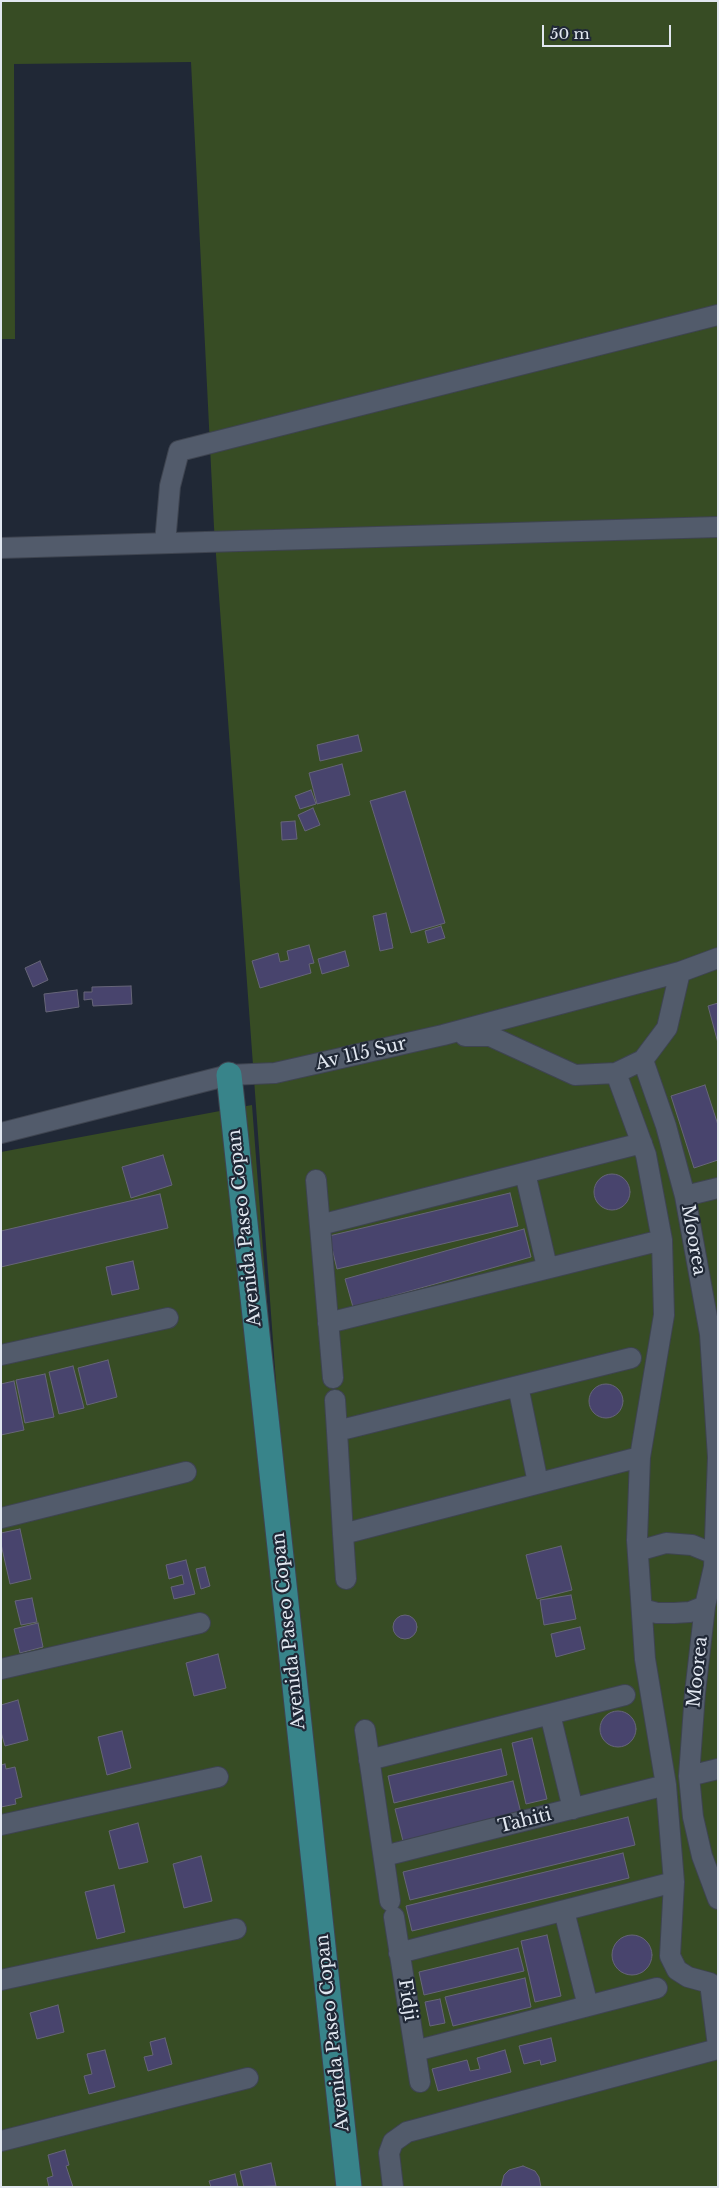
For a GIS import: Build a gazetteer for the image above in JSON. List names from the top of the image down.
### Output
{
  "streets": {
    "main road": ["Avenida Paseo Copan"],
    "street": [
      "Av 115 Sur",
      "Moorea",
      "Tahiti",
      "Fidji"
    ]
  },
  "crossings": [
    ["Av 115 Sur", "Avenida Paseo Copan"],
    ["Tahiti", "Fidji"]
  ],
  "scale_bar": "50 m"
}
